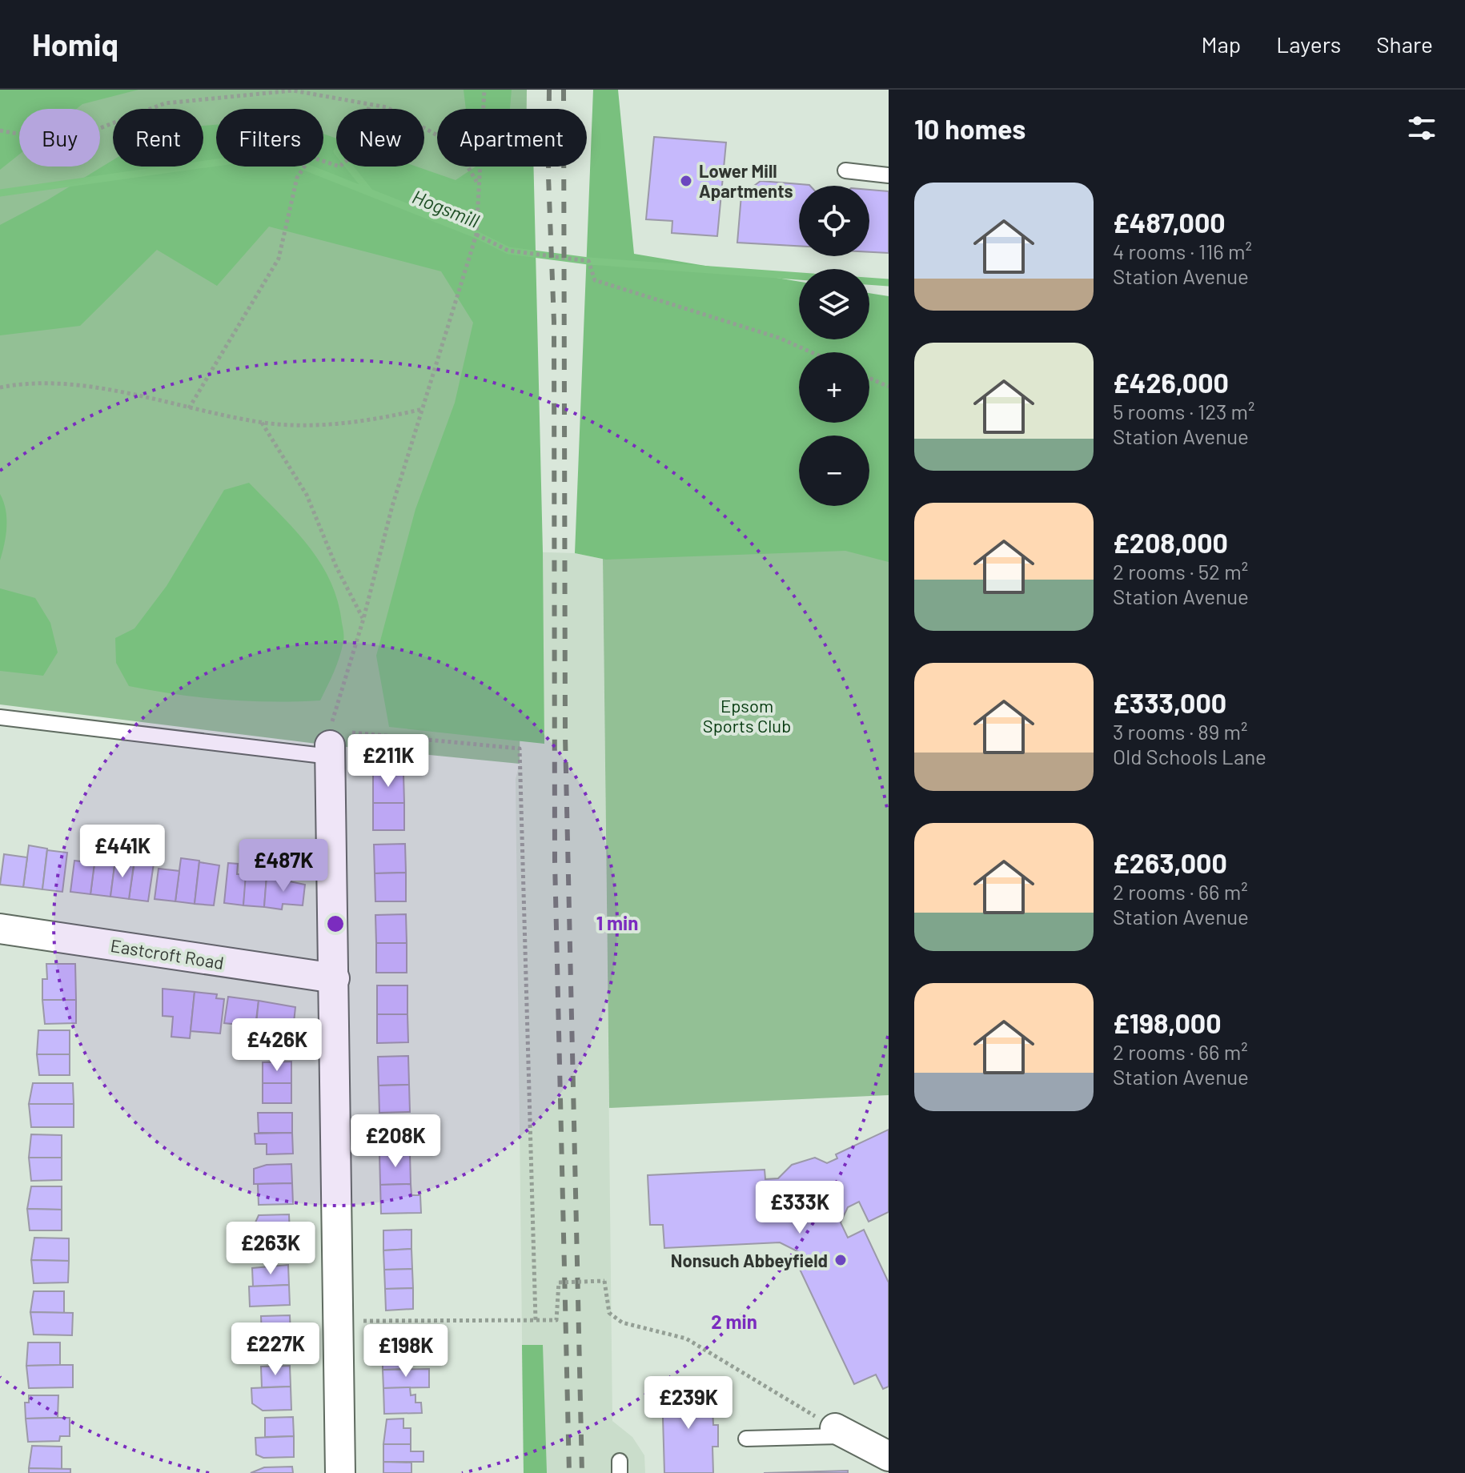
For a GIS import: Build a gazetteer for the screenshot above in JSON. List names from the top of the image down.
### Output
{
  "streets": {
    "street": ["Eastcroft Road"]
  },
  "water": ["Hogsmill"],
  "parks": ["Epsom Sports Club"],
  "places": ["Lower Mill Apartments", "Nonsuch Abbeyfield"],
  "page": {
    "header": "Homiq",
    "nav": ["Map", "Layers", "Share"],
    "heading": "10 homes",
    "chip": [
      "Buy",
      "Rent",
      "Filters",
      "New",
      "Apartment"
    ],
    "list": [
      {
        "name": "£487,000",
        "note": "4 rooms · 116 m² · Station Avenue"
      },
      {
        "name": "£426,000",
        "note": "5 rooms · 123 m² · Station Avenue"
      },
      {
        "name": "£208,000",
        "note": "2 rooms · 52 m² · Station Avenue"
      },
      {
        "name": "£333,000",
        "note": "3 rooms · 89 m² · Old Schools Lane"
      },
      {
        "name": "£263,000",
        "note": "2 rooms · 66 m² · Station Avenue"
      },
      {
        "name": "£198,000",
        "note": "2 rooms · 66 m² · Station Avenue"
      }
    ],
    "map_buttons": ["+", "−"],
    "price": [
      "£211K",
      "£441K",
      "£487K",
      "£426K",
      "£208K",
      "£333K",
      "£263K",
      "£227K",
      "£198K",
      "£239K"
    ]
  },
  "rings": ["1 min", "2 min"]
}
